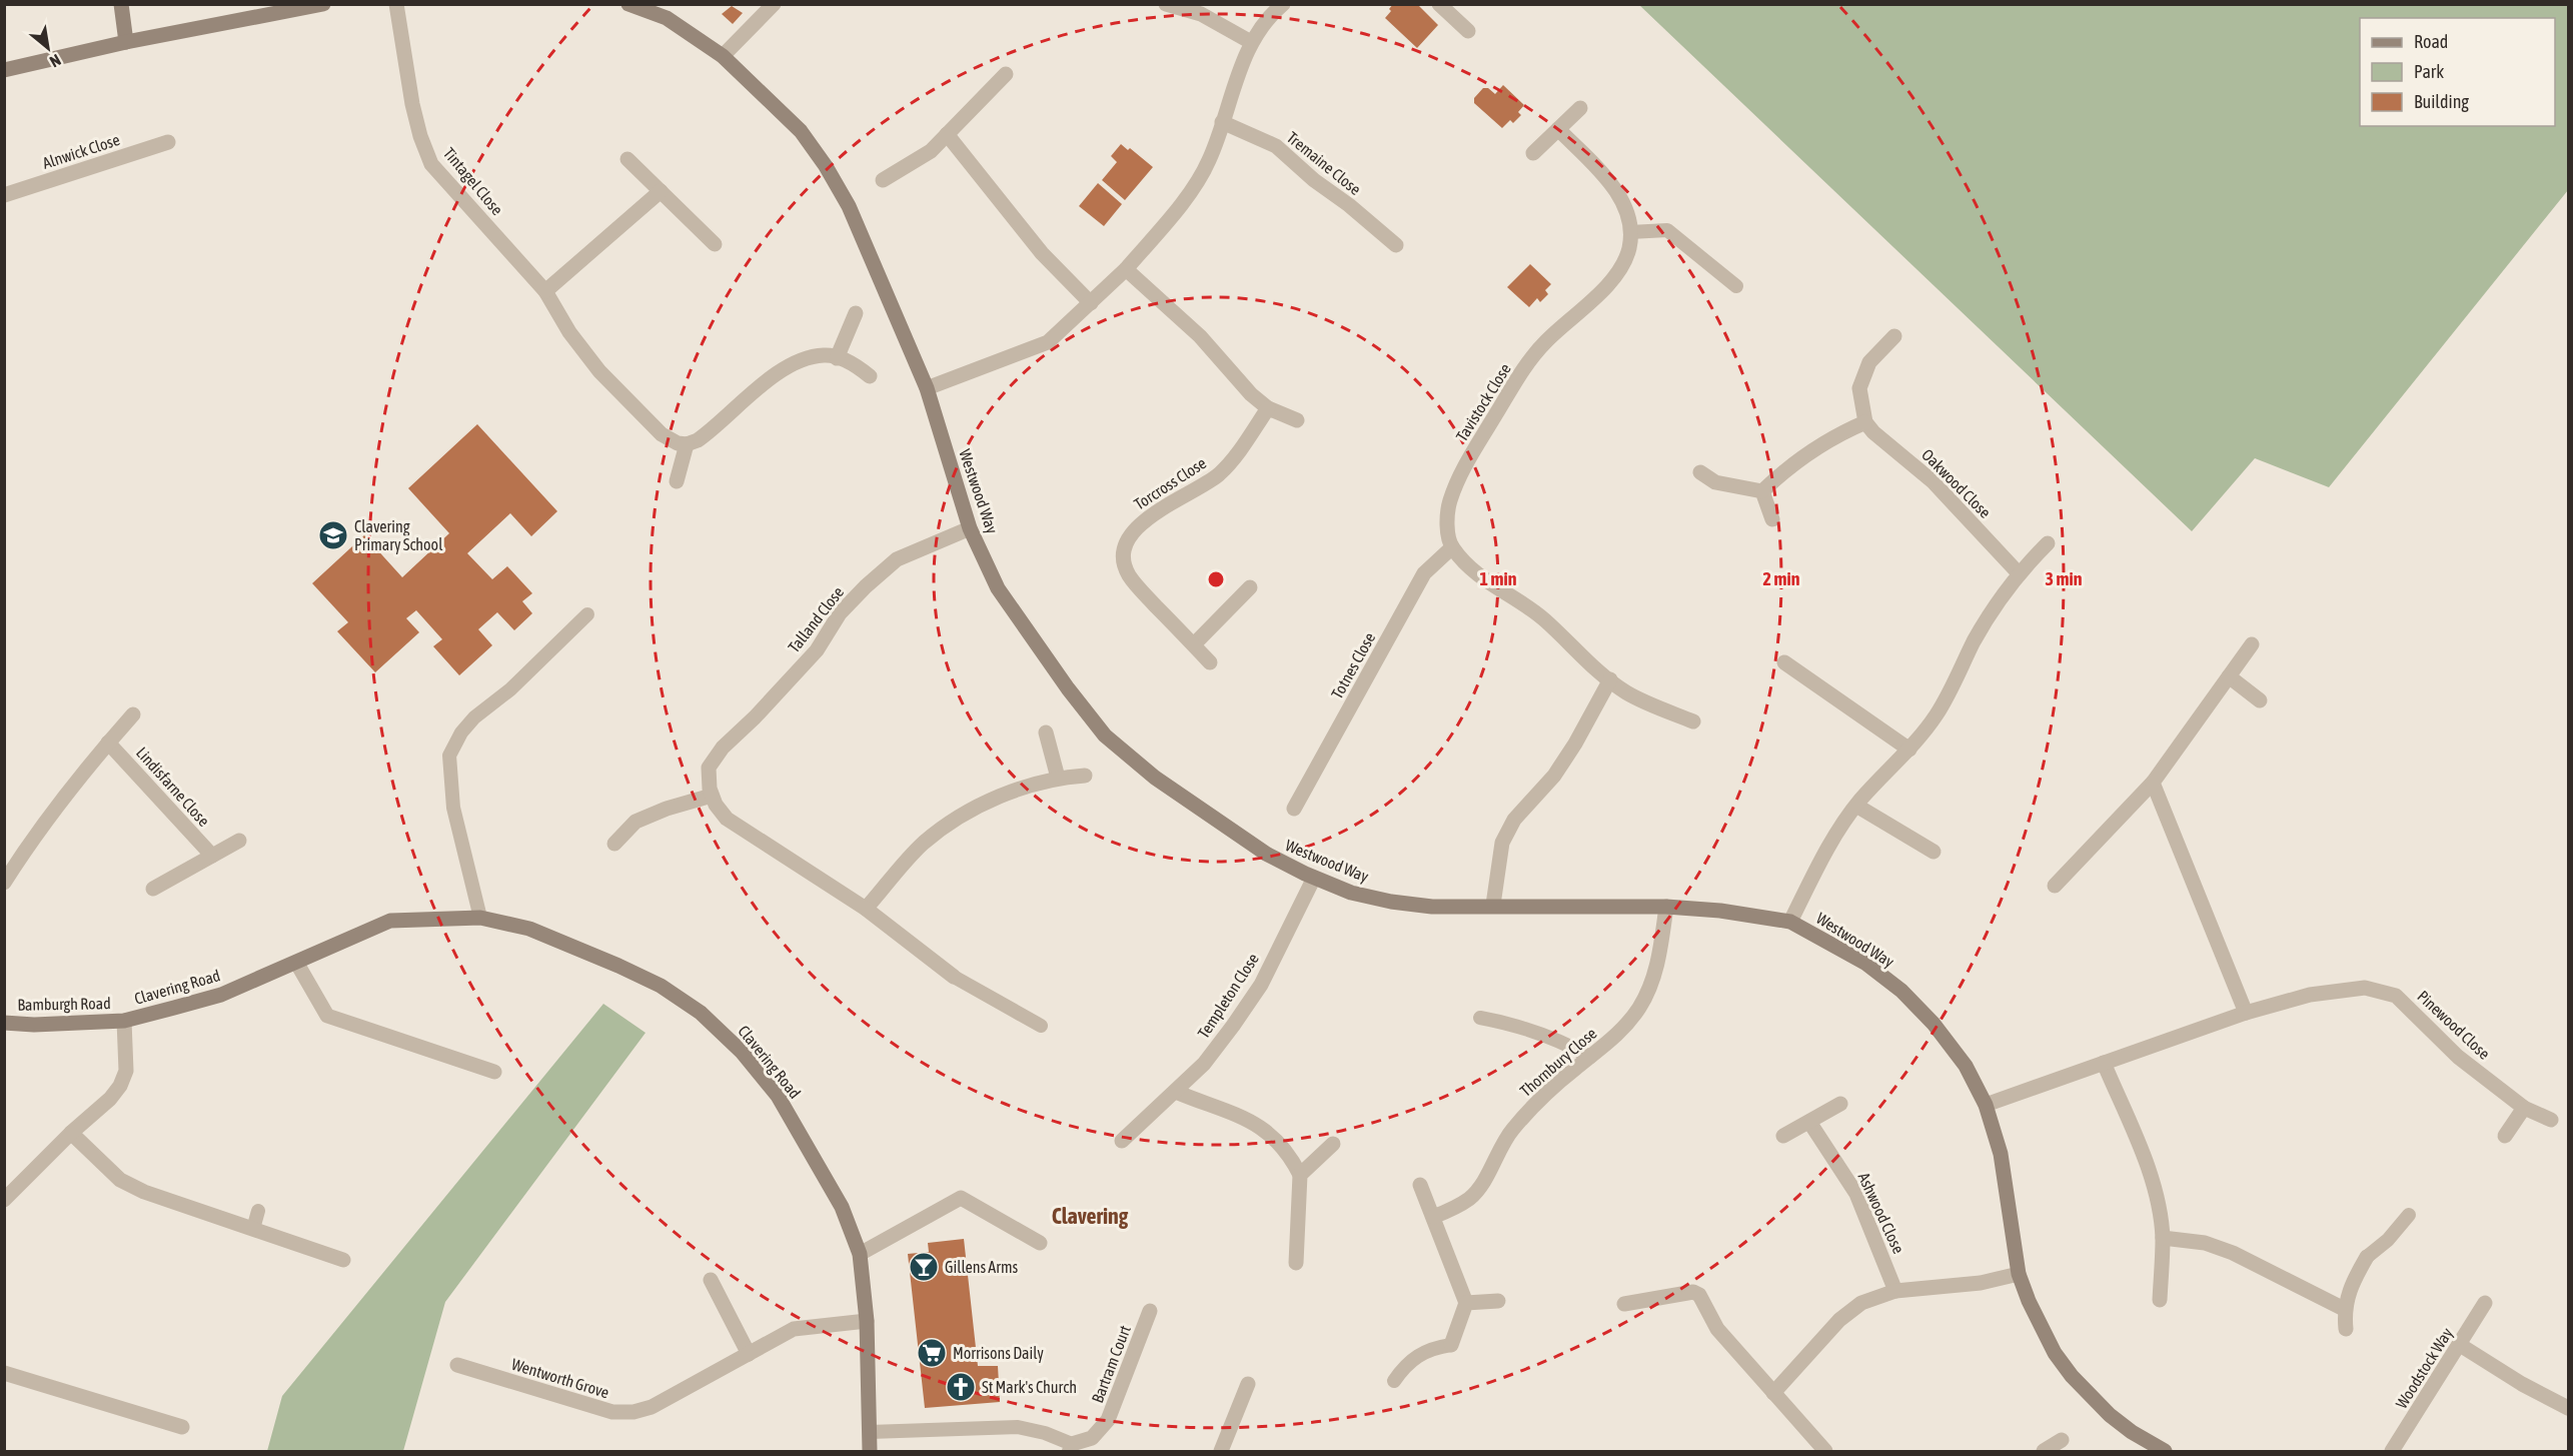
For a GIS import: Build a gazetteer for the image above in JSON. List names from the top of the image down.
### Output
{
  "streets": {
    "street": [
      "Alnwick Close",
      "Tremaine Close",
      "Tintagel Close",
      "Tavistock Close",
      "Torcross Close",
      "Oakwood Close",
      "Westwood Way",
      "Talland Close",
      "Totnes Close",
      "Lindisfarne Close",
      "Clavering Road",
      "Templeton Close",
      "Bamburgh Road",
      "Pinewood Close",
      "Thornbury Close",
      "Ashwood Close",
      "Bartram Court",
      "Woodstock Way",
      "Wentworth Grove"
    ]
  },
  "crossings": [
    ["Tavistock Close", "Totnes Close"],
    ["Westwood Way", "Talland Close"],
    ["Westwood Way", "Templeton Close"],
    ["Westwood Way", "Pinewood Close"],
    ["Westwood Way", "Thornbury Close"],
    ["Clavering Road", "Bamburgh Road"],
    ["Clavering Road", "Wentworth Grove"]
  ],
  "districts": ["Clavering"],
  "places": {
    "school or university": ["Clavering Primary School"],
    "bar": ["Gillens Arms"],
    "supermarket": ["Morrisons Daily"],
    "church": ["St Mark's Church"]
  },
  "legend": ["Road", "Park", "Building"],
  "north": "bottom right",
  "rings": ["1 min", "2 min", "3 min"]
}
